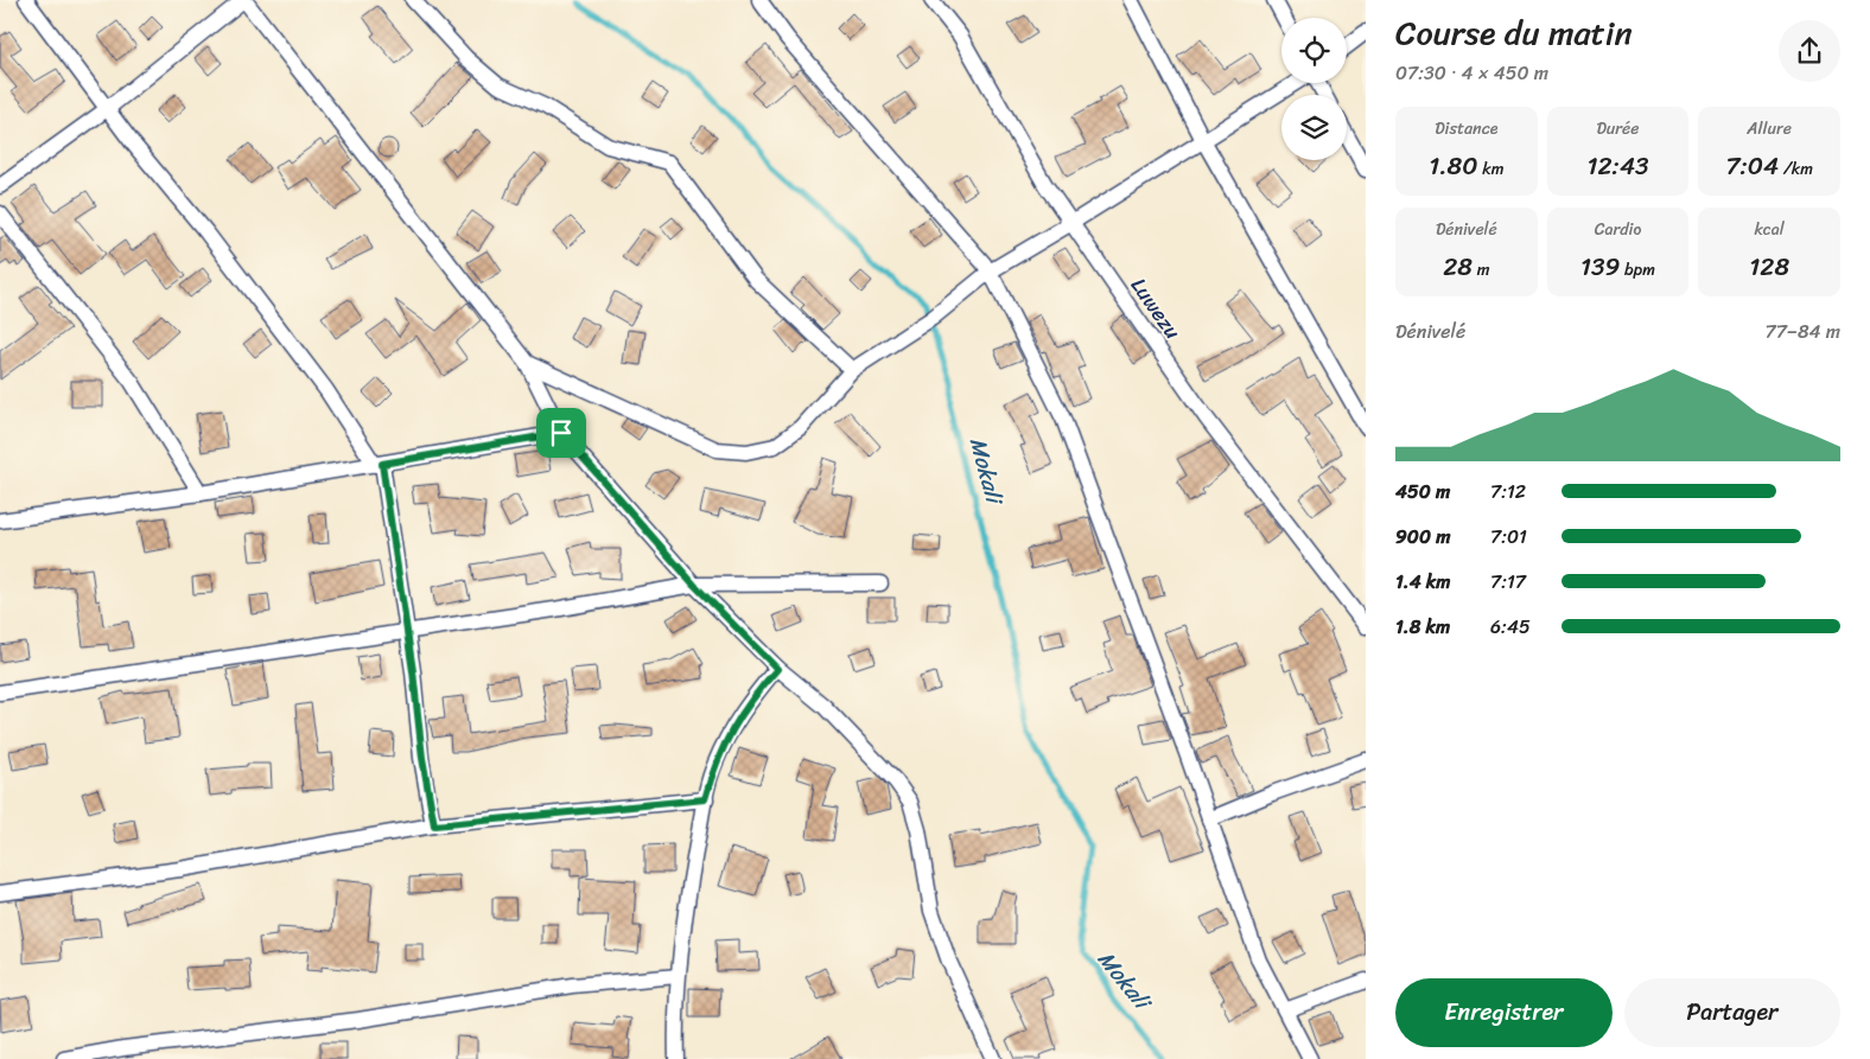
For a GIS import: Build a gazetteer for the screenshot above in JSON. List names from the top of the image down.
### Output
{
  "streets": {
    "street": ["Luwezu"]
  },
  "water": ["Mokali"],
  "page": {
    "heading": ["Course du matin", "07:30 · 4 × 450 m"],
    "stats": [
      ["Distance", "1.80 km"],
      ["Durée", "12:43"],
      ["Allure", "7:04 /km"],
      ["Dénivelé", "28 m"],
      ["Cardio", "139 bpm"],
      ["kcal", "128"]
    ],
    "chart": ["Dénivelé", "77–84 m"],
    "list": [
      {
        "name": "450 m",
        "note": "7:12"
      },
      {
        "name": "900 m",
        "note": "7:01"
      },
      {
        "name": "1.4 km",
        "note": "7:17"
      },
      {
        "name": "1.8 km",
        "note": "6:45"
      }
    ],
    "buttons": ["Enregistrer", "Partager"]
  }
}
